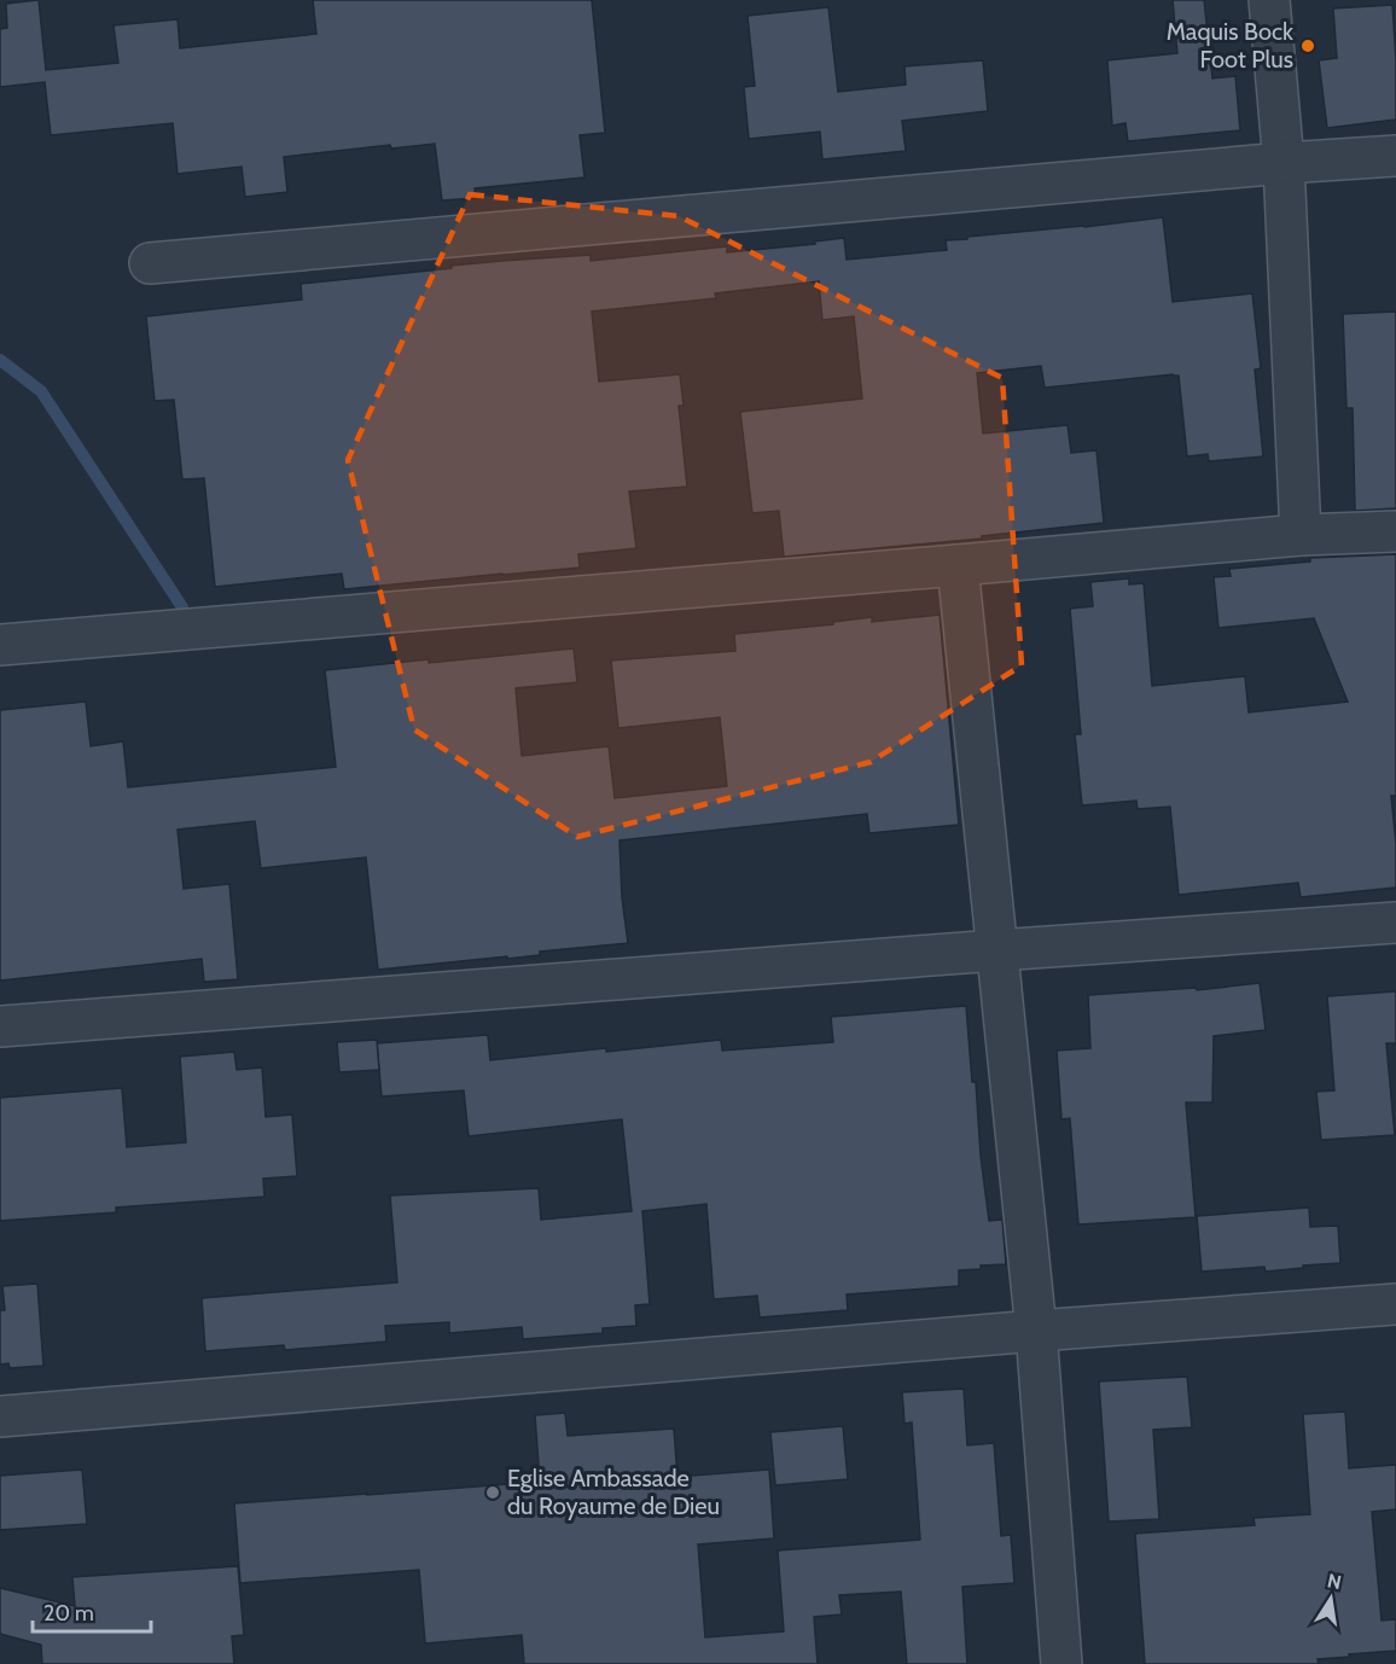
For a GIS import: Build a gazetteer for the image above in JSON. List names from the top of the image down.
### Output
{
  "places": ["Maquis Bock Foot Plus", "Eglise Ambassade du Royaume de Dieu"],
  "scale_bar": "20 m",
  "north": "top"
}
